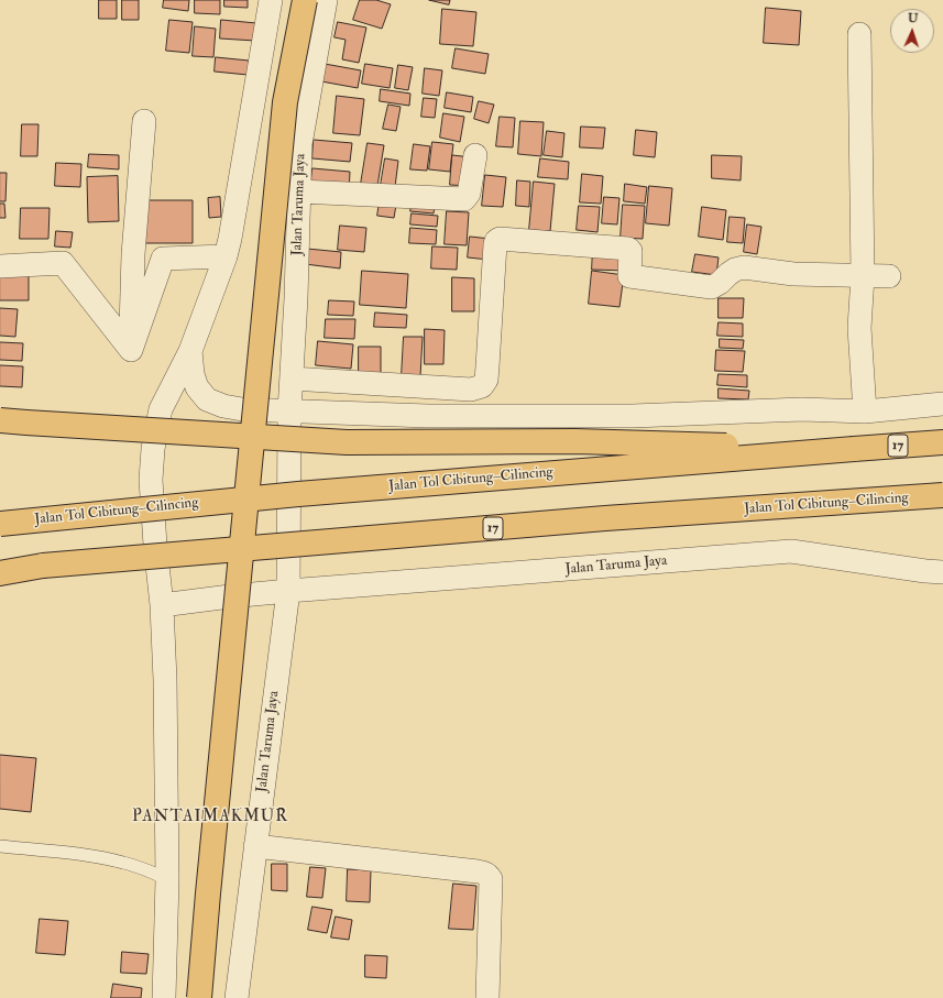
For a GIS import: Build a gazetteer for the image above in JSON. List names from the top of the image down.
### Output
{
  "streets": {
    "main road": ["Jalan Taruma Jaya", "17", "Jalan Tol Cibitung–Cilincing"]
  },
  "districts": ["PANTAIMAKMUR"],
  "north": "top"
}
